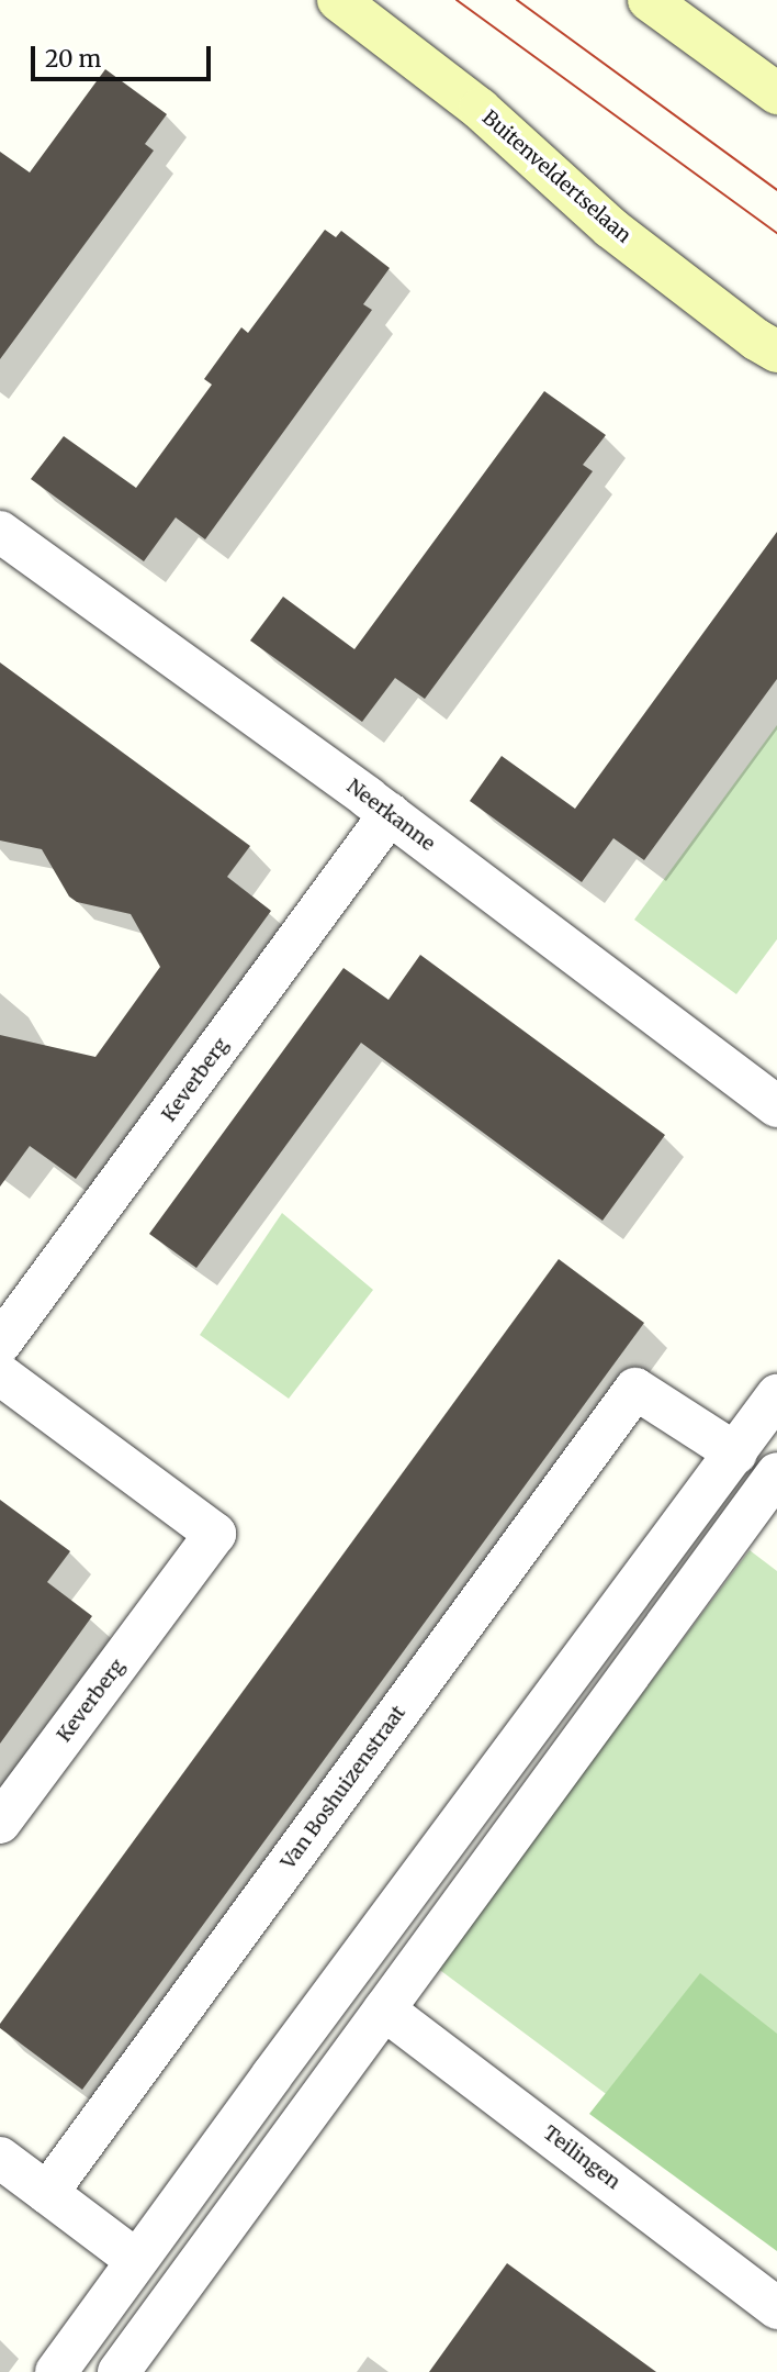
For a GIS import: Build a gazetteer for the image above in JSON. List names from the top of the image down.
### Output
{
  "streets": {
    "main road": ["Buitenveldertselaan"],
    "street": [
      "Neerkanne",
      "Keverberg",
      "Van Boshuizenstraat",
      "Teilingen"
    ]
  },
  "crossings": [
    ["Neerkanne", "Keverberg"],
    ["Van Boshuizenstraat", "Teilingen"]
  ],
  "scale_bar": "20 m"
}
